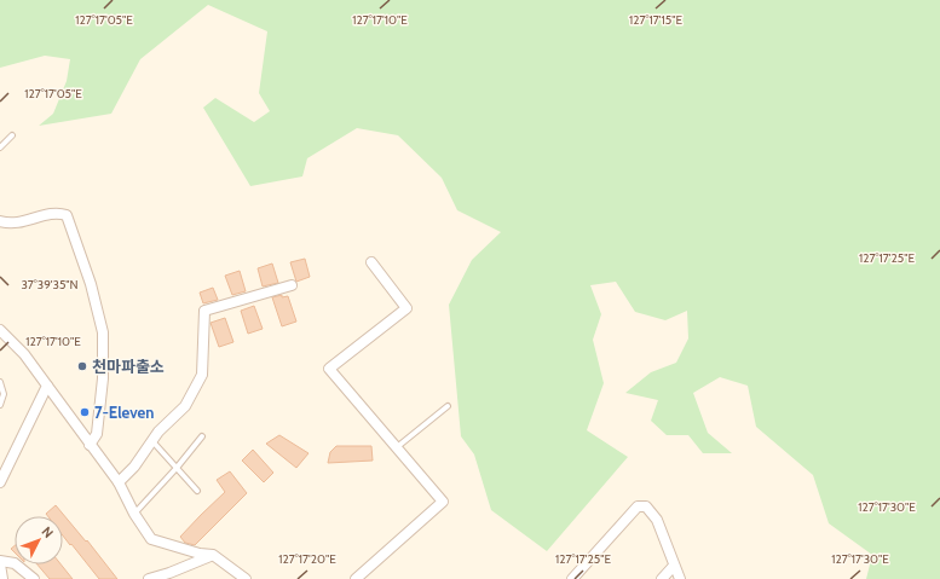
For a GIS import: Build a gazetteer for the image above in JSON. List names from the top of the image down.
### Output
{
  "places": ["천마파출소", "7-Eleven"],
  "north": "top right",
  "coordinates": [
    "127°17'05\"E",
    "127°17'10\"E",
    "127°17'15\"E",
    "127°17'25\"E",
    "37°39'35\"N",
    "127°17'30\"E",
    "127°17'20\"E"
  ]
}
